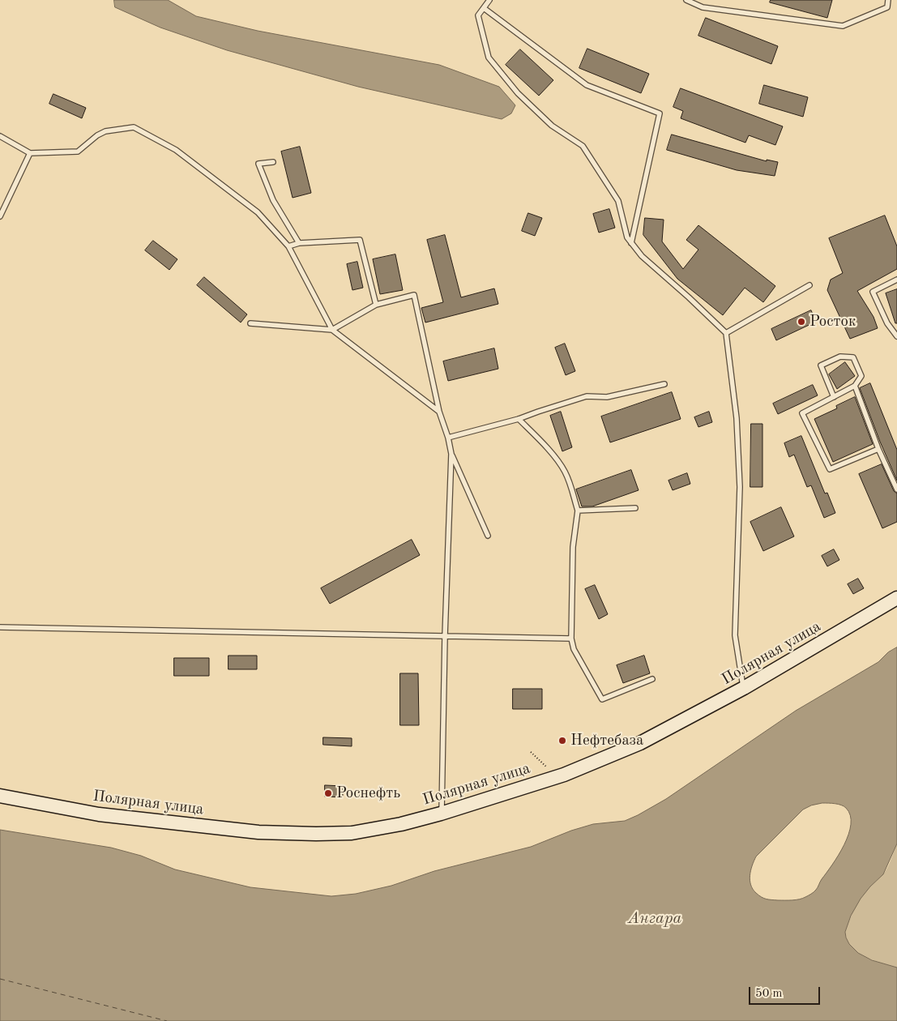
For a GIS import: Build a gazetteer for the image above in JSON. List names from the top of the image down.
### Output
{
  "streets": {
    "main road": ["Полярная улица"]
  },
  "water": ["Ангара"],
  "places": ["Росток", "Нефтебаза", "Роснефть"],
  "scale_bar": "50 m"
}
